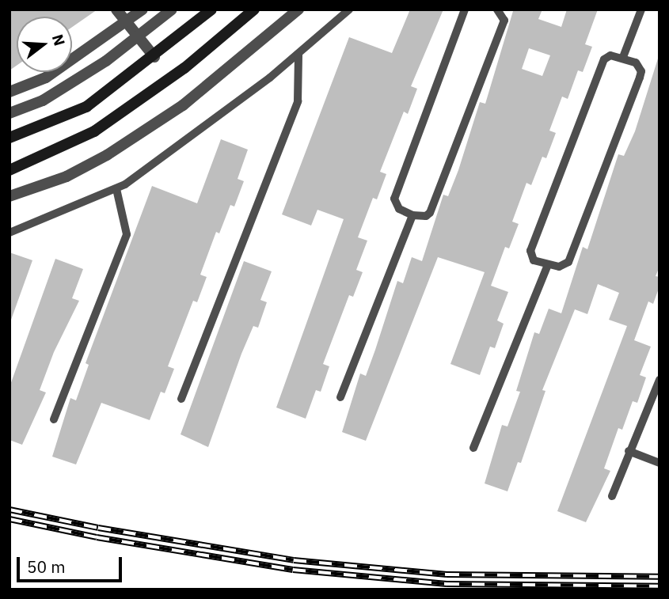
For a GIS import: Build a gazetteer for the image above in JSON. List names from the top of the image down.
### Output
{
  "scale_bar": "50 m",
  "north": "right"
}
